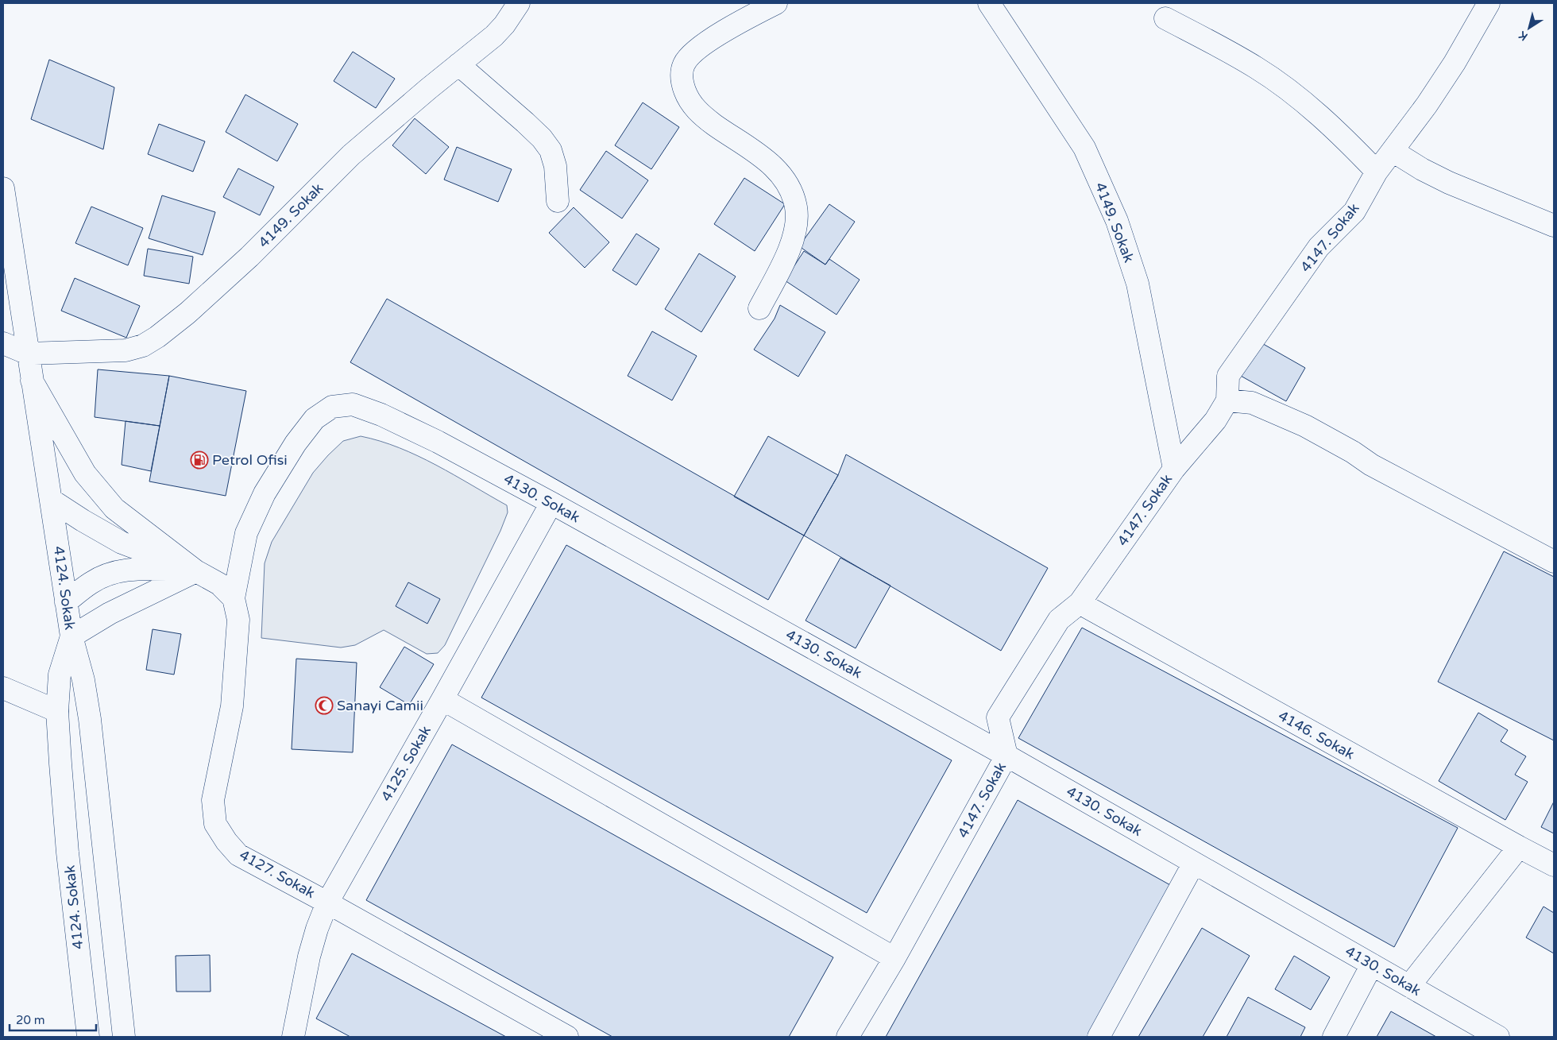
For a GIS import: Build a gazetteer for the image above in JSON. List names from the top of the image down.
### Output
{
  "streets": {
    "street": [
      "4149. Sokak",
      "4147. Sokak",
      "4130. Sokak",
      "4124. Sokak",
      "4146. Sokak",
      "4125. Sokak",
      "4127. Sokak"
    ]
  },
  "crossings": [
    ["4149. Sokak", "4147. Sokak"],
    ["4149. Sokak", "4124. Sokak"],
    ["4147. Sokak", "4130. Sokak"],
    ["4147. Sokak", "4146. Sokak"],
    ["4130. Sokak", "4125. Sokak"],
    ["4130. Sokak", "4127. Sokak"],
    ["4125. Sokak", "4127. Sokak"]
  ],
  "places": {
    "fuel station": ["Petrol Ofisi"],
    "mosque": ["Sanayi Camii"]
  },
  "scale_bar": "20 m",
  "north": "bottom left"
}
